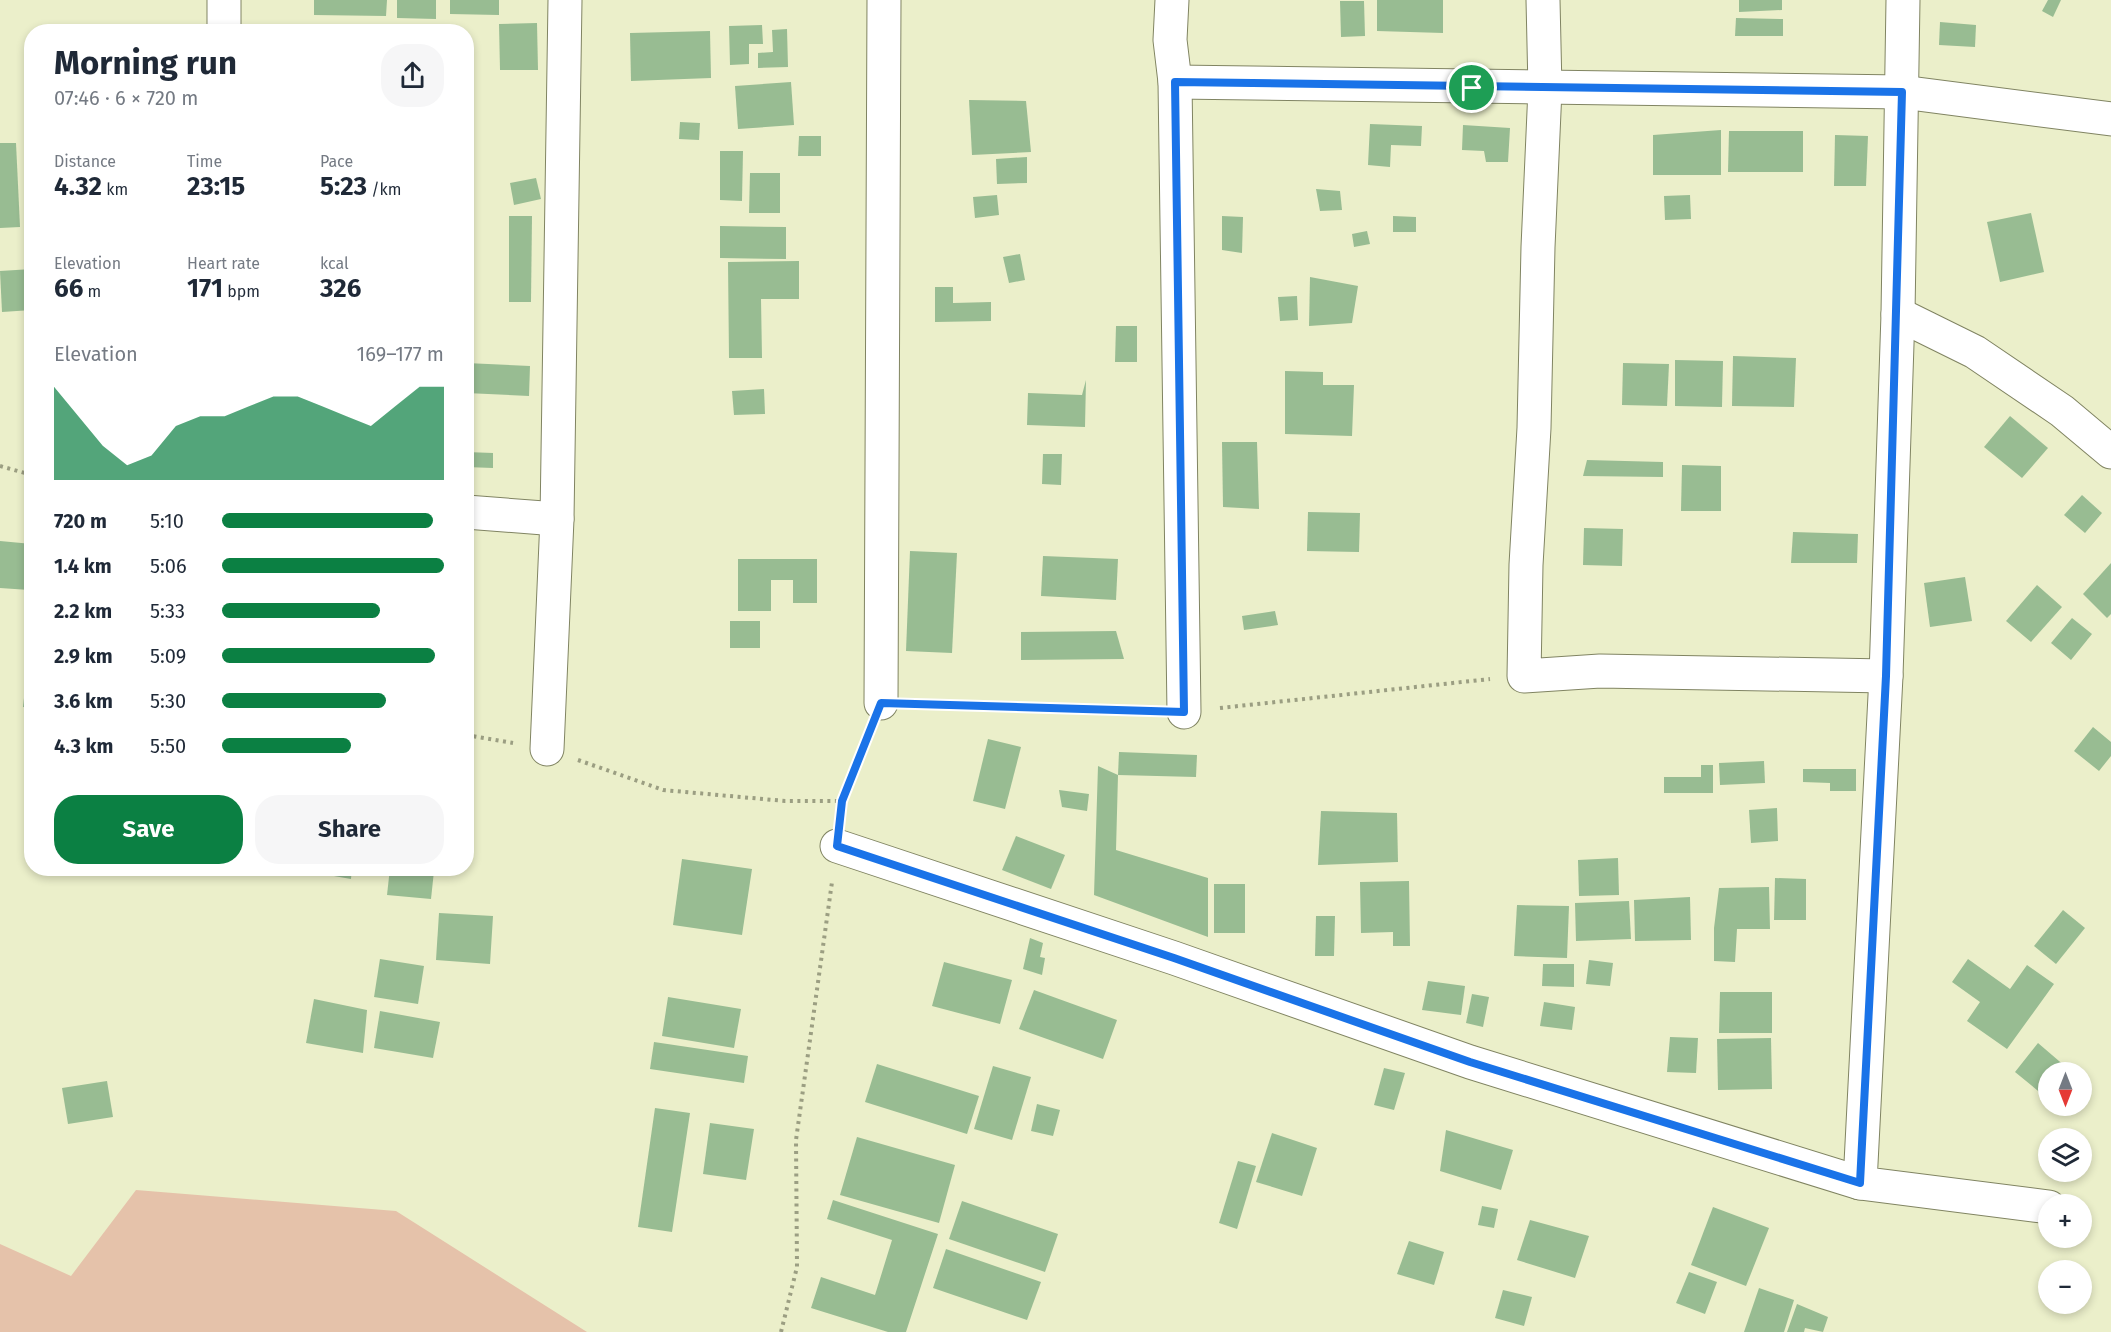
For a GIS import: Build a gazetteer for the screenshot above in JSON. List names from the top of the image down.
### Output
{
  "north": "bottom",
  "page": {
    "heading": ["Morning run", "07:46 · 6 × 720 m"],
    "stats": [
      ["Distance", "4.32 km"],
      ["Time", "23:15"],
      ["Pace", "5:23 /km"],
      ["Elevation", "66 m"],
      ["Heart rate", "171 bpm"],
      ["kcal", "326"]
    ],
    "chart": ["Elevation", "169–177 m"],
    "list": [
      {
        "name": "720 m",
        "note": "5:10"
      },
      {
        "name": "1.4 km",
        "note": "5:06"
      },
      {
        "name": "2.2 km",
        "note": "5:33"
      },
      {
        "name": "2.9 km",
        "note": "5:09"
      },
      {
        "name": "3.6 km",
        "note": "5:30"
      },
      {
        "name": "4.3 km",
        "note": "5:50"
      }
    ],
    "buttons": ["Save", "Share"],
    "map_buttons": ["+", "−"]
  }
}
